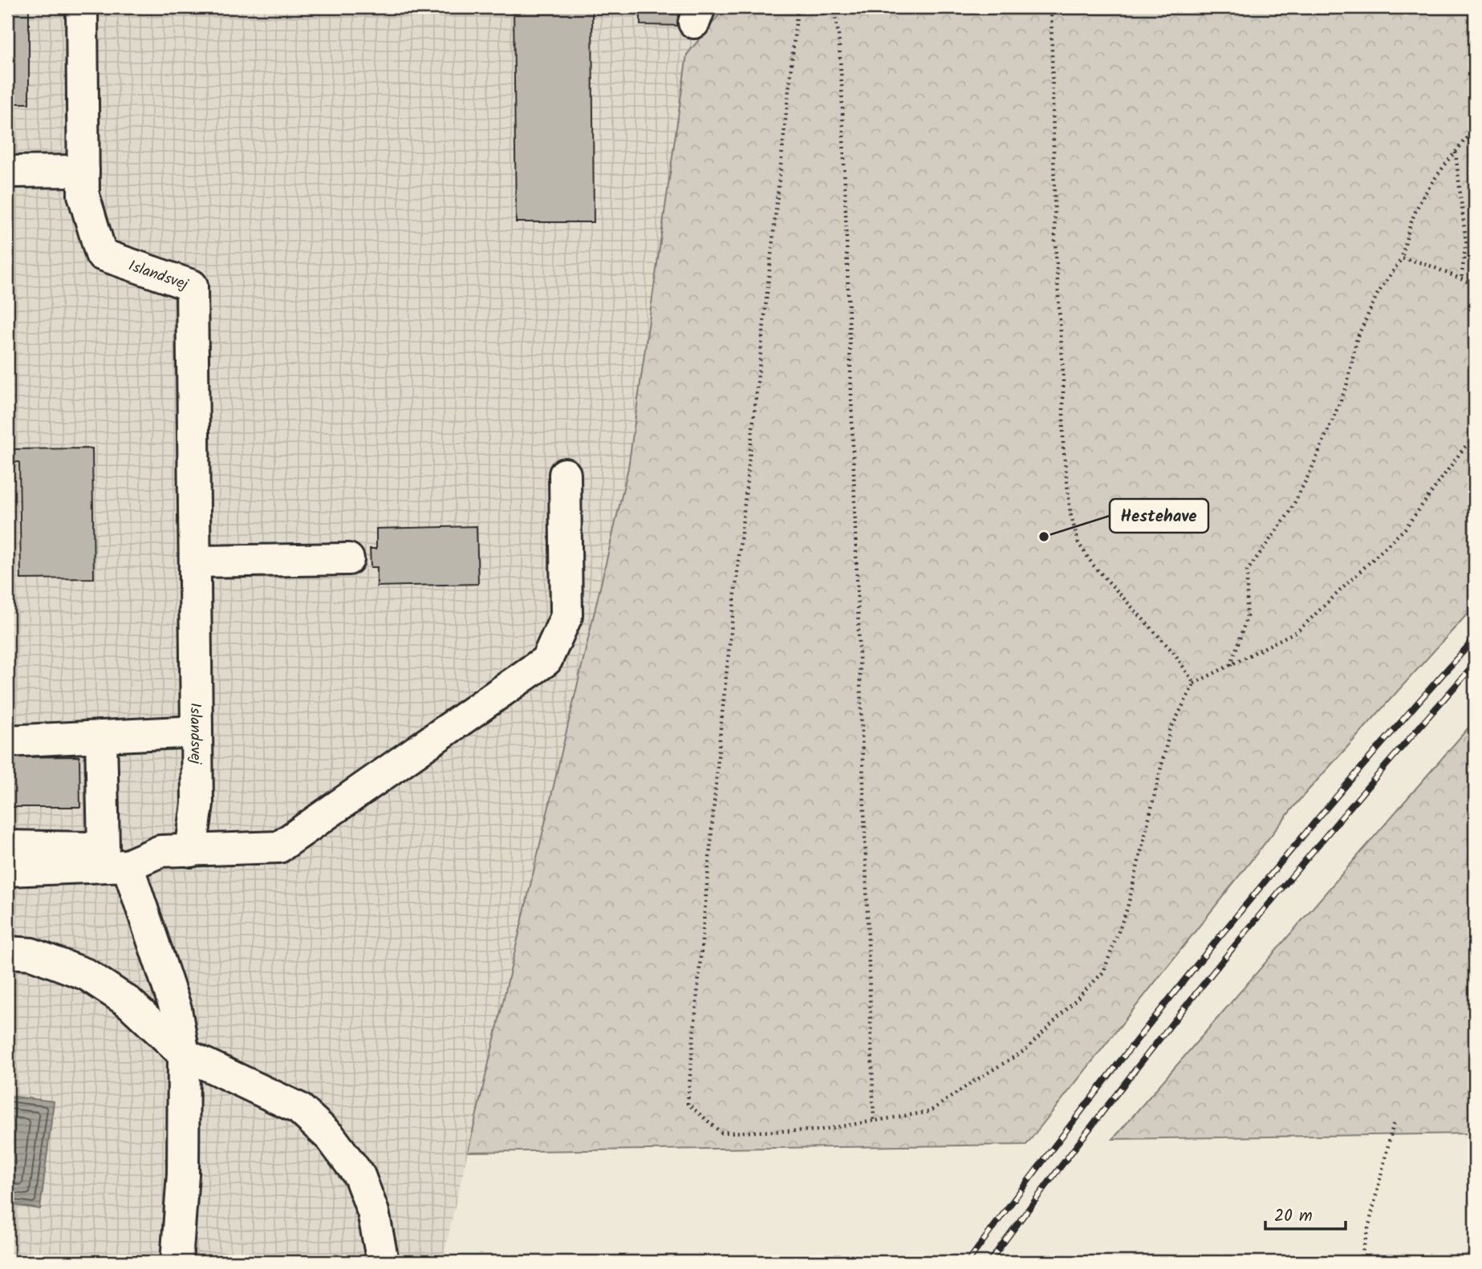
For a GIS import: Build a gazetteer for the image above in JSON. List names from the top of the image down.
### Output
{
  "streets": {
    "street": ["Islandsvej"]
  },
  "places": ["Hestehave"],
  "scale_bar": "20 m"
}
